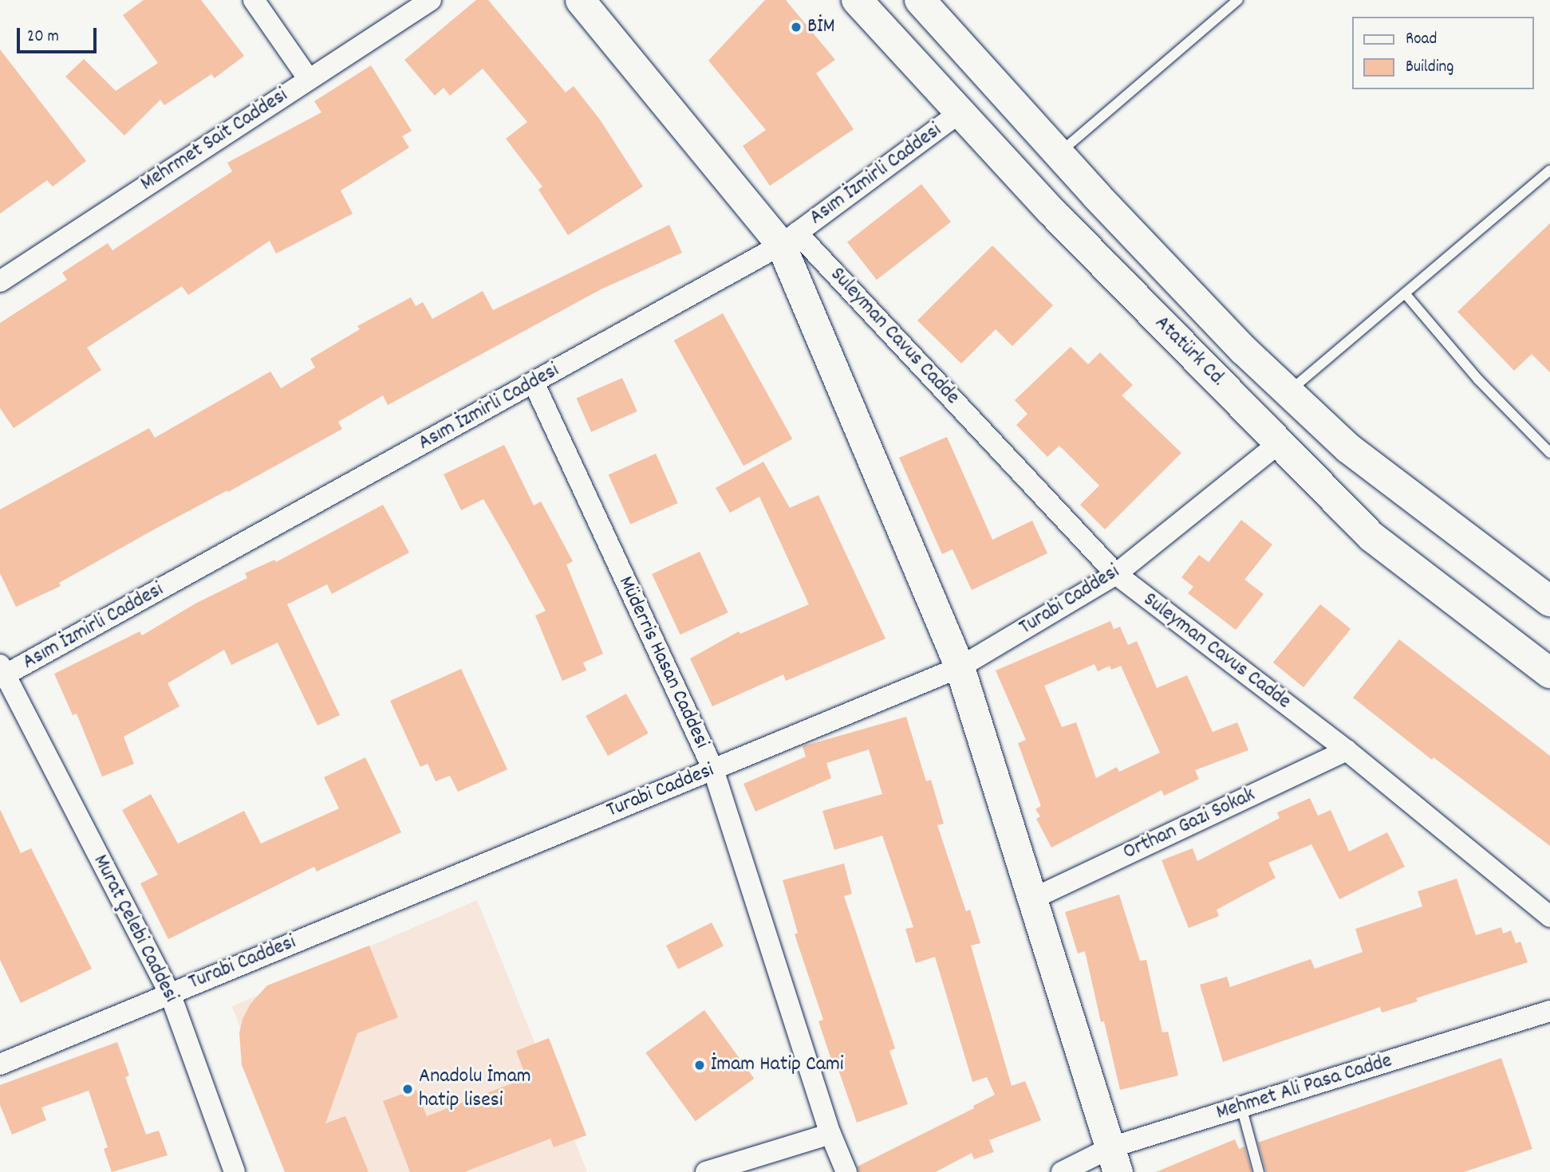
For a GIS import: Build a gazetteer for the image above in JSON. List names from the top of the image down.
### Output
{
  "streets": {
    "main road": ["Atatürk Cd."],
    "street": [
      "Mehrmet Sait Caddesi",
      "Asım İzmirli Caddesi",
      "Suleyman Cavus Cadde",
      "Turabi Caddesi",
      "Müderris Hasan Caddesi",
      "Orthan Gazi Sokak",
      "Murat Çelebi Caddesi",
      "Mehmet Ali Pasa Cadde"
    ]
  },
  "crossings": [
    ["Asım İzmirli Caddesi", "Suleyman Cavus Cadde"],
    ["Asım İzmirli Caddesi", "Atatürk Cd."],
    ["Asım İzmirli Caddesi", "Müderris Hasan Caddesi"],
    ["Asım İzmirli Caddesi", "Murat Çelebi Caddesi"],
    ["Suleyman Cavus Cadde", "Turabi Caddesi"],
    ["Suleyman Cavus Cadde", "Orthan Gazi Sokak"],
    ["Atatürk Cd.", "Turabi Caddesi"],
    ["Turabi Caddesi", "Müderris Hasan Caddesi"],
    ["Turabi Caddesi", "Murat Çelebi Caddesi"]
  ],
  "places": ["BİM", "İmam Hatip Cami", "Anadolu İmam hatip lisesi"],
  "legend": ["Road", "Building"],
  "scale_bar": "20 m"
}
